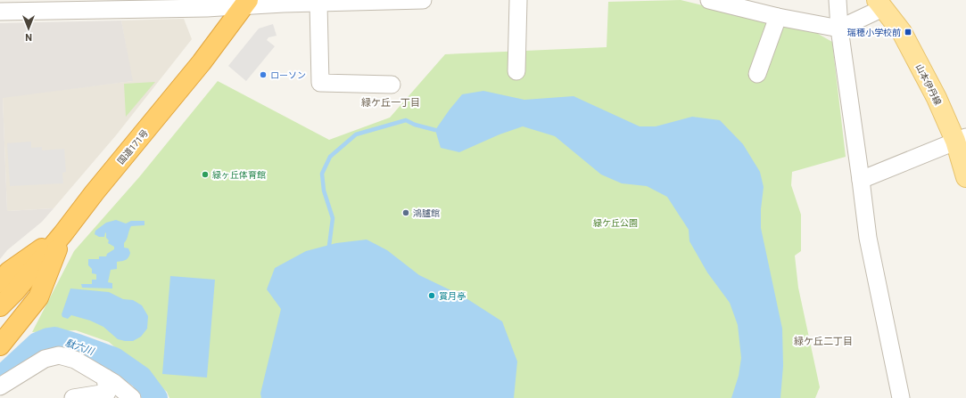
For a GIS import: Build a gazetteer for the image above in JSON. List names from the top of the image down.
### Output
{
  "streets": {
    "highway": ["国道171号"],
    "main road": ["山本伊丹線"]
  },
  "districts": ["緑ケ丘一丁目", "緑ケ丘二丁目"],
  "water": ["駄六川"],
  "parks": ["緑ケ丘公園"],
  "places": {
    "transit": ["瑞穂小学校前"],
    "other": [
      "ローソン",
      "緑ヶ丘体育館",
      "鴻臚館",
      "賞月亭"
    ]
  },
  "north": "bottom"
}
